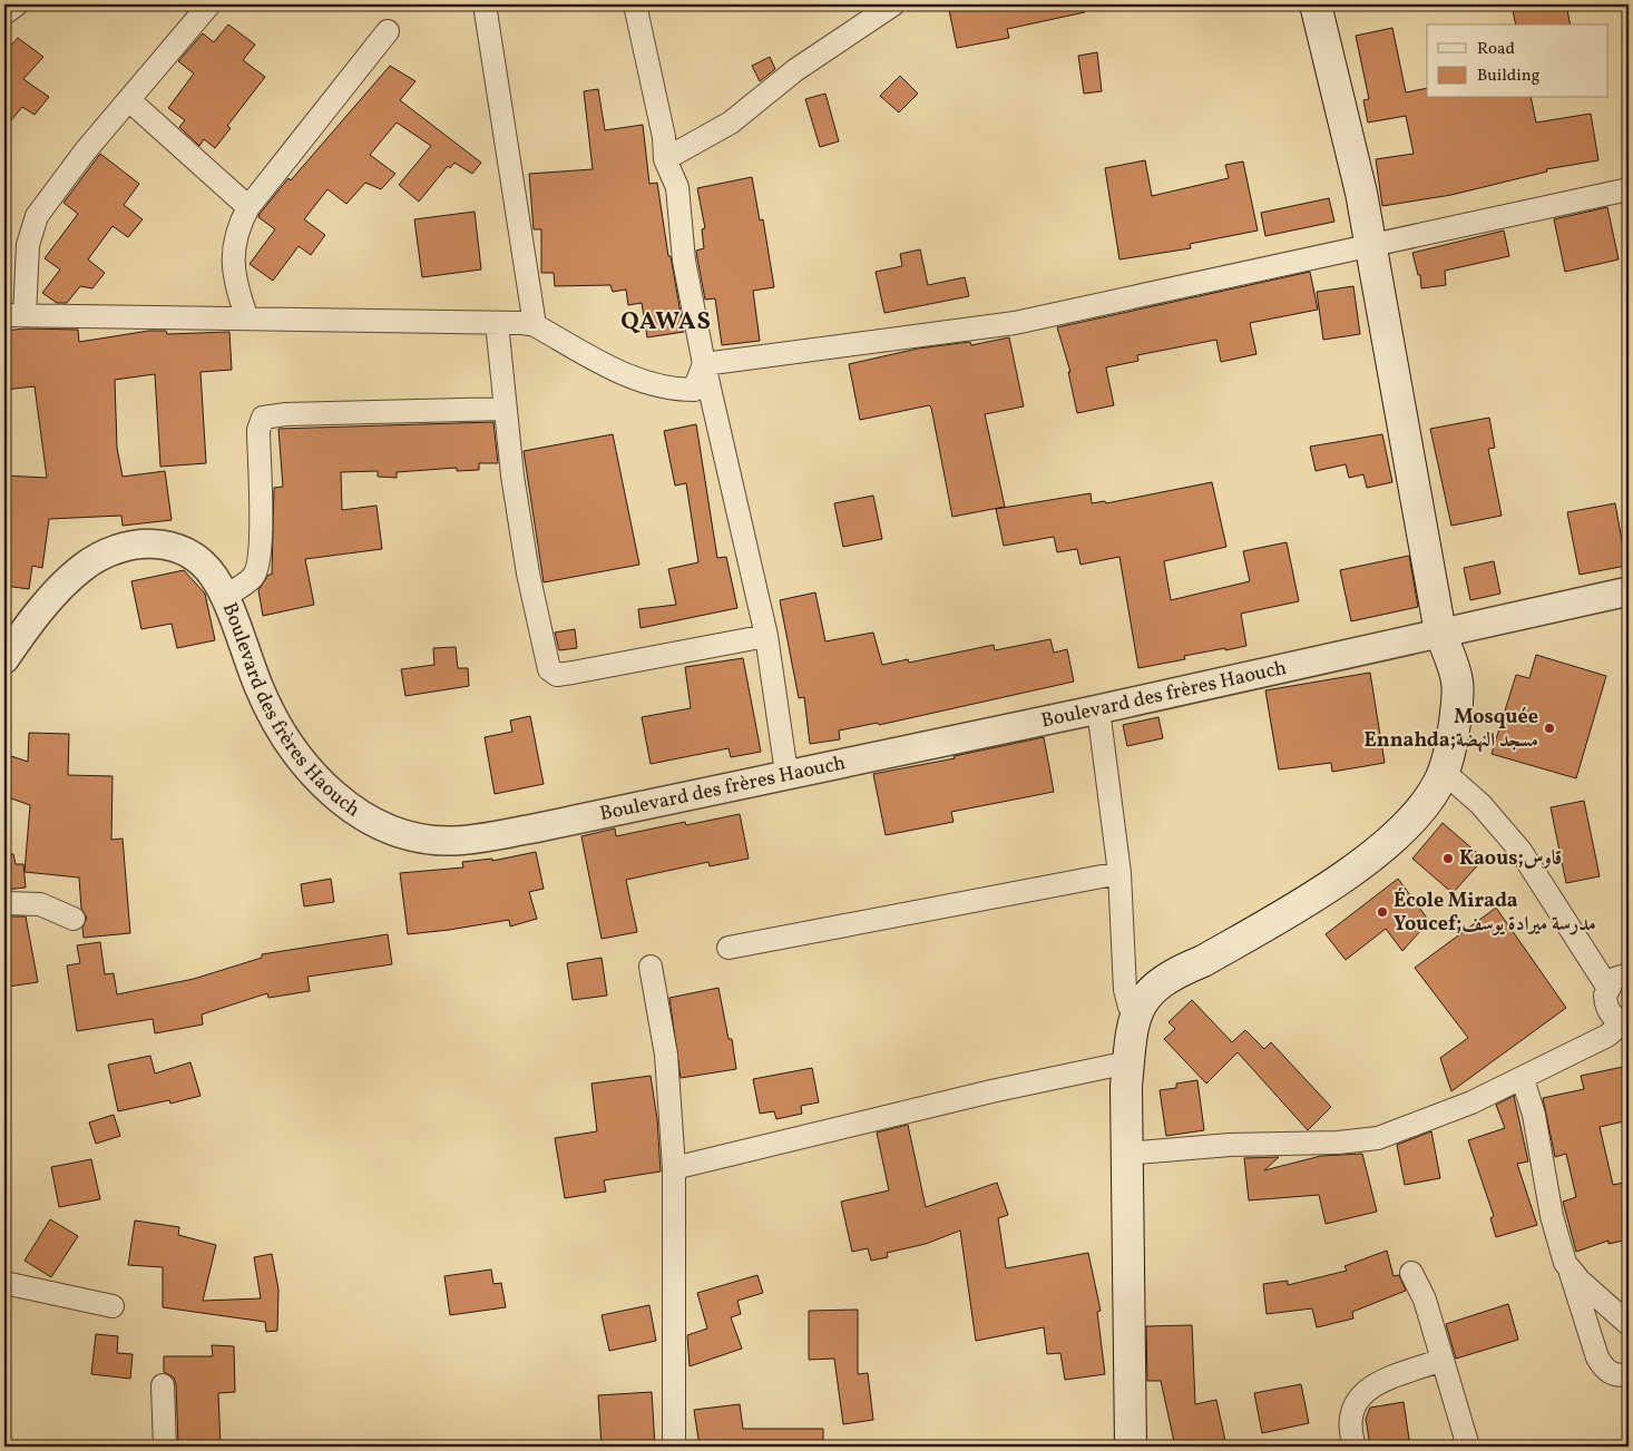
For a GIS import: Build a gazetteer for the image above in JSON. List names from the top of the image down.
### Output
{
  "streets": {
    "street": ["Boulevard des frères Haouch"]
  },
  "districts": ["QAWAS"],
  "places": ["Mosquée Ennahda;مسجد النهضة", "Kaous;قاوس", "École Mirada Youcef;مدرسة ميرادة يوسف"],
  "legend": ["Road", "Building"]
}
